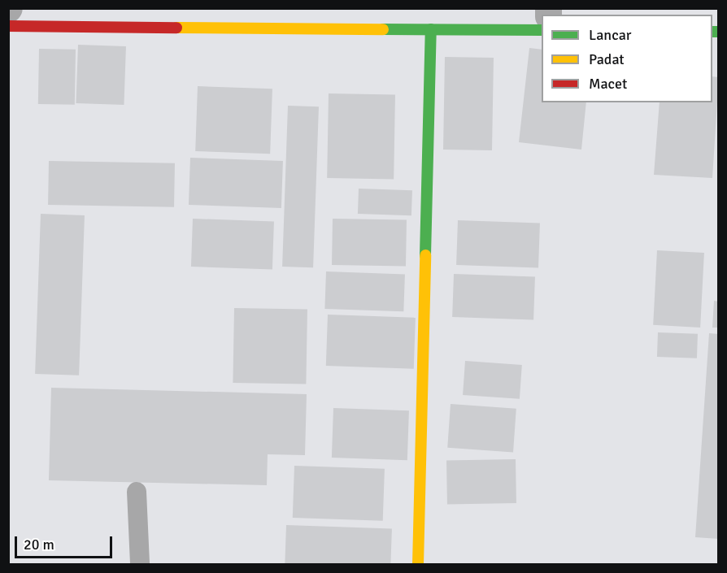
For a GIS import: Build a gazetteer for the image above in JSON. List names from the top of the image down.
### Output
{
  "legend": ["Lancar", "Padat", "Macet"],
  "scale_bar": "20 m"
}
